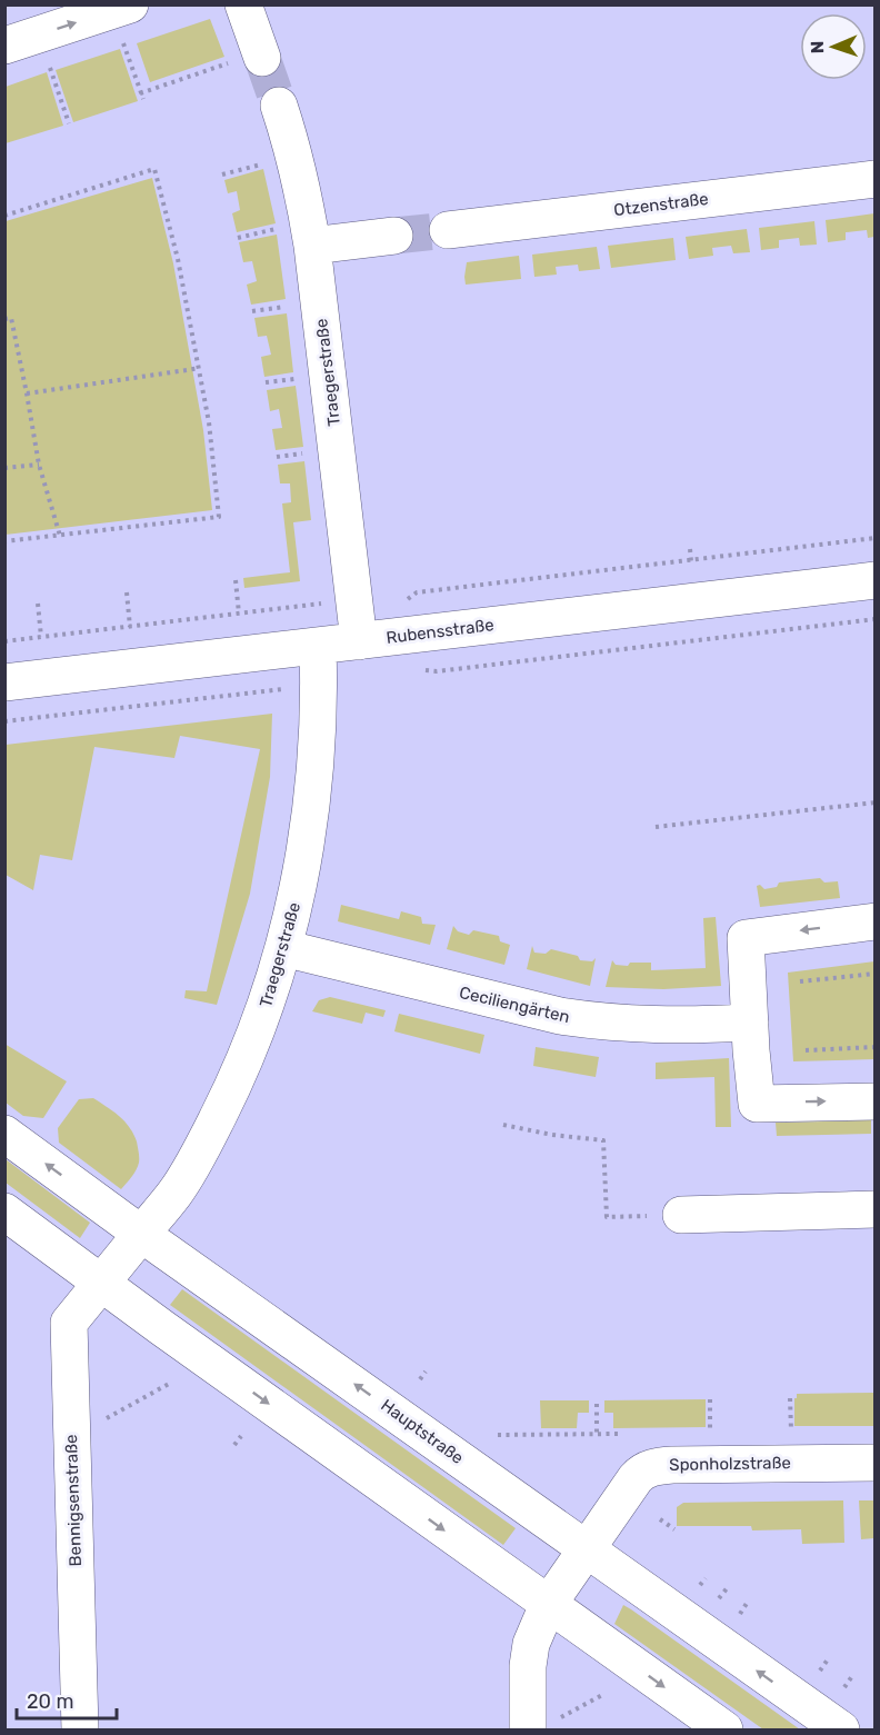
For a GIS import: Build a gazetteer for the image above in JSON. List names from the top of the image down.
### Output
{
  "streets": {
    "street": [
      "Otzenstraße",
      "Traegerstraße",
      "Rubensstraße",
      "Ceciliengärten",
      "Hauptstraße",
      "Sponholzstraße",
      "Bennigsenstraße"
    ]
  },
  "crossings": [
    ["Traegerstraße", "Rubensstraße"],
    ["Traegerstraße", "Ceciliengärten"],
    ["Traegerstraße", "Hauptstraße"],
    ["Traegerstraße", "Bennigsenstraße"],
    ["Hauptstraße", "Sponholzstraße"]
  ],
  "scale_bar": "20 m",
  "north": "left"
}
